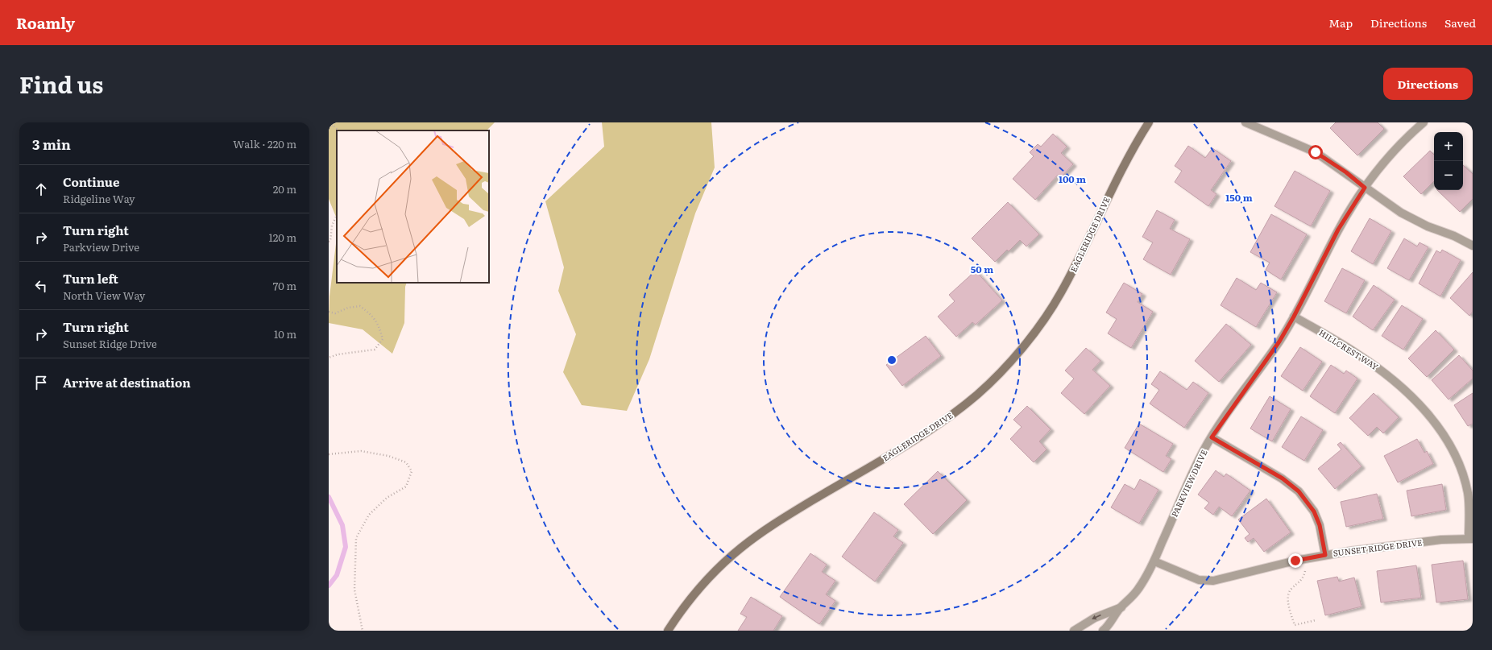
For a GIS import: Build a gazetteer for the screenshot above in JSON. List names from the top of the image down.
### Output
{
  "streets": {
    "main road": ["EAGLERIDGE DRIVE"],
    "street": ["HILLCREST WAY", "PARKVIEW DRIVE", "SUNSET RIDGE DRIVE"]
  },
  "crossings": [
    ["HILLCREST WAY", "PARKVIEW DRIVE"],
    ["HILLCREST WAY", "SUNSET RIDGE DRIVE"],
    ["PARKVIEW DRIVE", "SUNSET RIDGE DRIVE"]
  ],
  "page": {
    "header": "Roamly",
    "nav": ["Map", "Directions", "Saved"],
    "title": "Find us",
    "buttons": "Directions",
    "heading": ["3 min", "Walk · 220 m"],
    "map_buttons": ["+", "−"],
    "list": [
      ["Continue", "Ridgeline Way", "20 m"],
      ["Turn right", "Parkview Drive", "120 m"],
      ["Turn left", "North View Way", "70 m"],
      ["Turn right", "Sunset Ridge Drive", "10 m"],
      "Arrive at destination"
    ]
  },
  "rings": ["100 m", "150 m", "50 m"]
}
